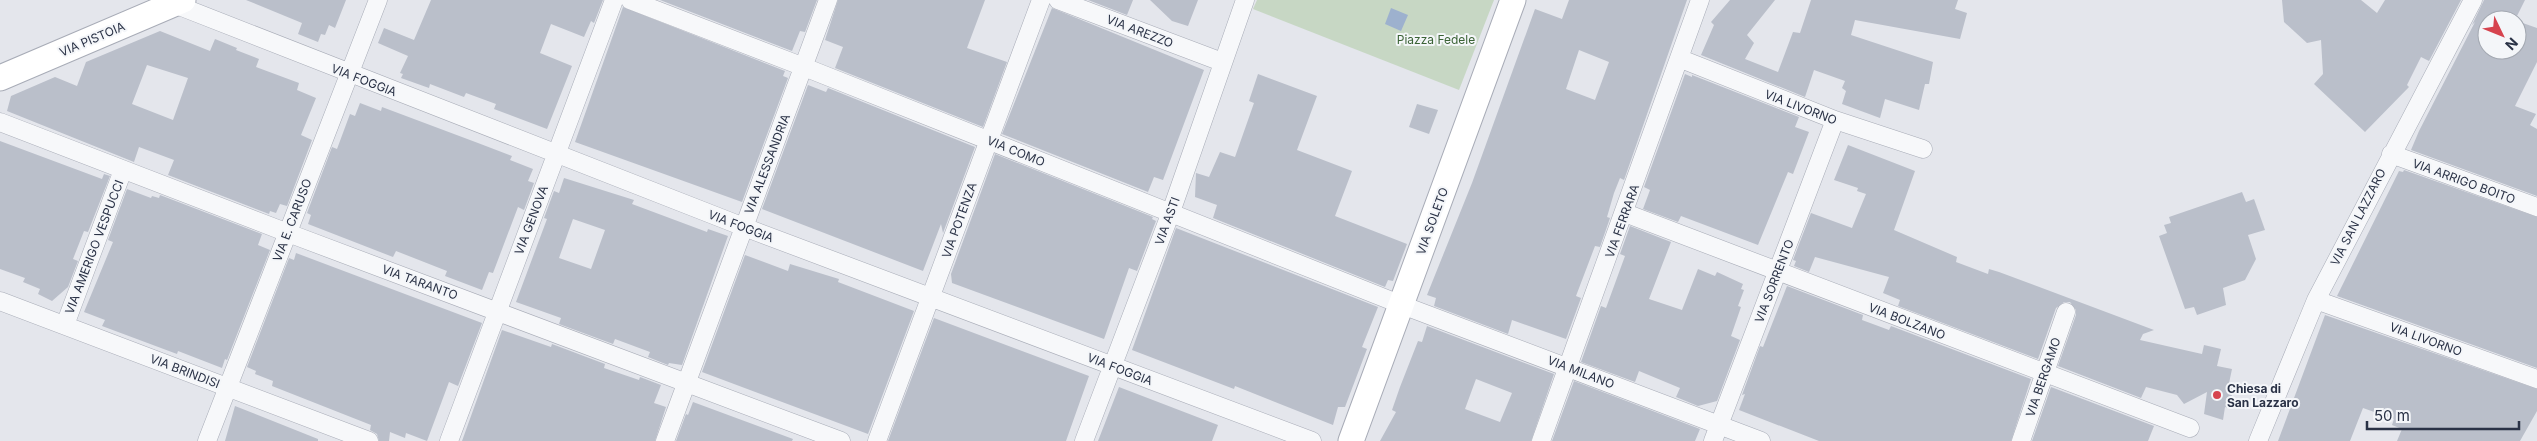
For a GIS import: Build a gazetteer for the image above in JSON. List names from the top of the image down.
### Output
{
  "streets": {
    "street": [
      "VIA AREZZO",
      "VIA PISTOIA",
      "VIA FOGGIA",
      "VIA LIVORNO",
      "VIA COMO",
      "VIA ALESSANDRIA",
      "VIA ARRIGO BOITO",
      "VIA SAN LAZZARO",
      "VIA E. CARUSO",
      "VIA GENOVA",
      "VIA POTENZA",
      "VIA ASTI",
      "VIA SOLETO",
      "VIA FERRARA",
      "VIA AMERIGO VESPUCCI",
      "VIA SORRENTO",
      "VIA TARANTO",
      "VIA BOLZANO",
      "VIA BRINDISI",
      "VIA MILANO",
      "VIA BERGAMO"
    ]
  },
  "crossings": [
    ["VIA AREZZO", "VIA ASTI"],
    ["VIA PISTOIA", "VIA FOGGIA"],
    ["VIA FOGGIA", "VIA ALESSANDRIA"],
    ["VIA FOGGIA", "VIA E. CARUSO"],
    ["VIA FOGGIA", "VIA GENOVA"],
    ["VIA FOGGIA", "VIA POTENZA"],
    ["VIA FOGGIA", "VIA ASTI"],
    ["VIA LIVORNO", "VIA SAN LAZZARO"],
    ["VIA LIVORNO", "VIA FERRARA"],
    ["VIA LIVORNO", "VIA SORRENTO"],
    ["VIA COMO", "VIA ALESSANDRIA"],
    ["VIA COMO", "VIA POTENZA"],
    ["VIA COMO", "VIA ASTI"],
    ["VIA COMO", "VIA SOLETO"],
    ["VIA COMO", "VIA MILANO"],
    ["VIA ALESSANDRIA", "VIA TARANTO"],
    ["VIA ARRIGO BOITO", "VIA SAN LAZZARO"],
    ["VIA E. CARUSO", "VIA TARANTO"],
    ["VIA E. CARUSO", "VIA BRINDISI"],
    ["VIA GENOVA", "VIA TARANTO"],
    ["VIA SOLETO", "VIA MILANO"],
    ["VIA FERRARA", "VIA BOLZANO"],
    ["VIA FERRARA", "VIA MILANO"],
    ["VIA AMERIGO VESPUCCI", "VIA TARANTO"],
    ["VIA AMERIGO VESPUCCI", "VIA BRINDISI"],
    ["VIA SORRENTO", "VIA BOLZANO"],
    ["VIA SORRENTO", "VIA MILANO"],
    ["VIA BOLZANO", "VIA BERGAMO"]
  ],
  "parks": ["Piazza Fedele"],
  "places": ["Chiesa di San Lazzaro"],
  "scale_bar": "50 m",
  "north": "bottom right"
}
